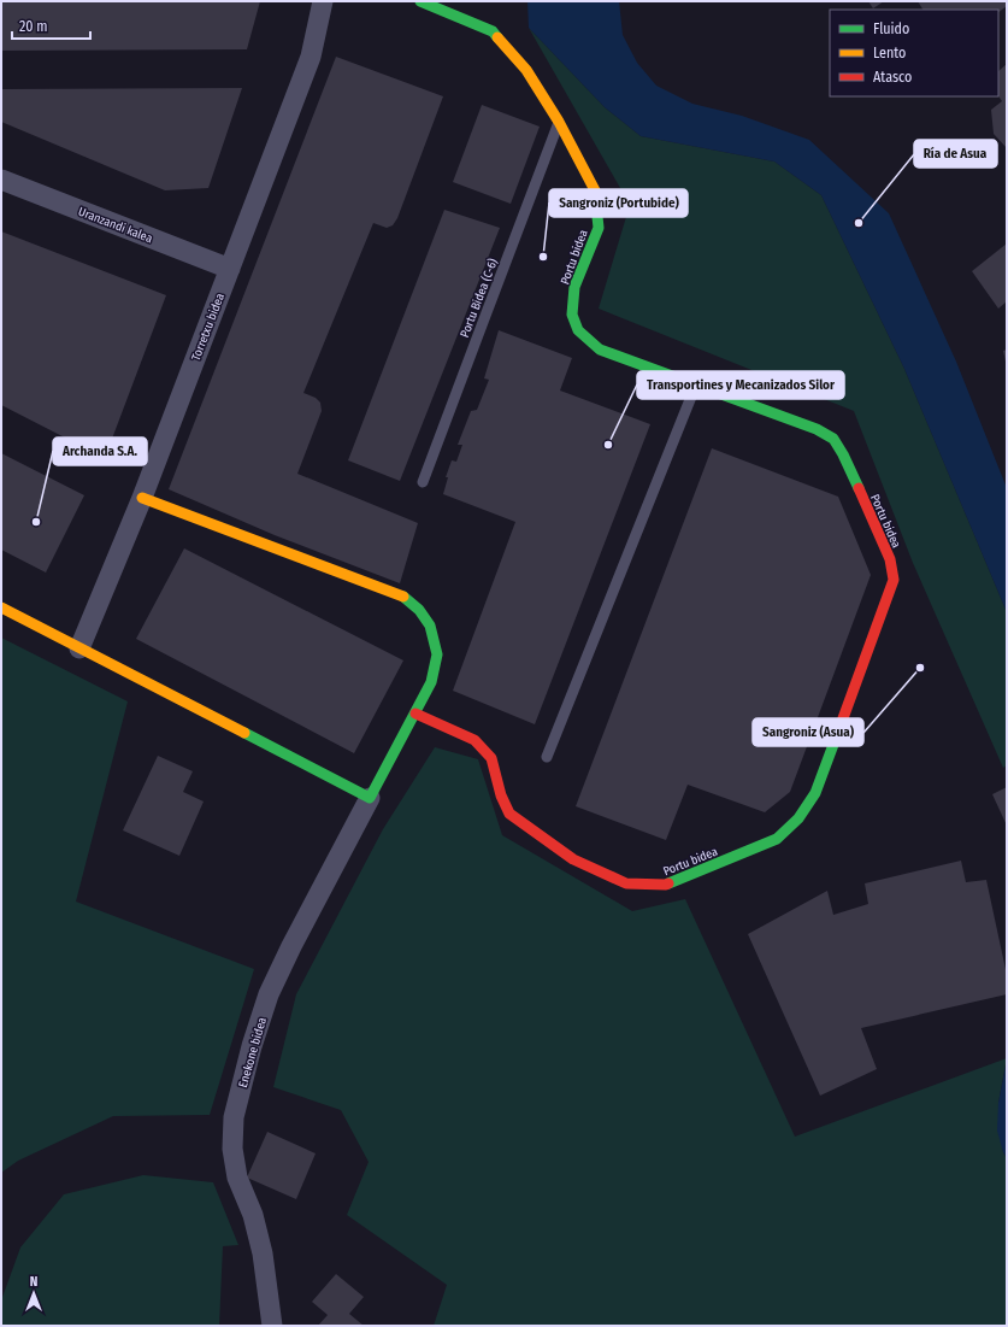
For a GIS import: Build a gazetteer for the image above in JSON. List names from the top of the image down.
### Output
{
  "streets": {
    "street": [
      "Uranzandi kalea",
      "Portu bidea",
      "Torretxu bidea",
      "Enekone bidea"
    ],
    "lane": ["Portu Bidea (C-6)"]
  },
  "crossings": [
    ["Uranzandi kalea", "Torretxu bidea"],
    ["Portu bidea", "Portu Bidea (C-6)"]
  ],
  "places": [
    "Ría de Asua",
    "Sangroniz (Portubide)",
    "Transportines y Mecanizados Silor",
    "Archanda S.A.",
    "Sangroniz (Asua)"
  ],
  "legend": ["Fluido", "Lento", "Atasco"],
  "scale_bar": "20 m",
  "north": "top"
}
